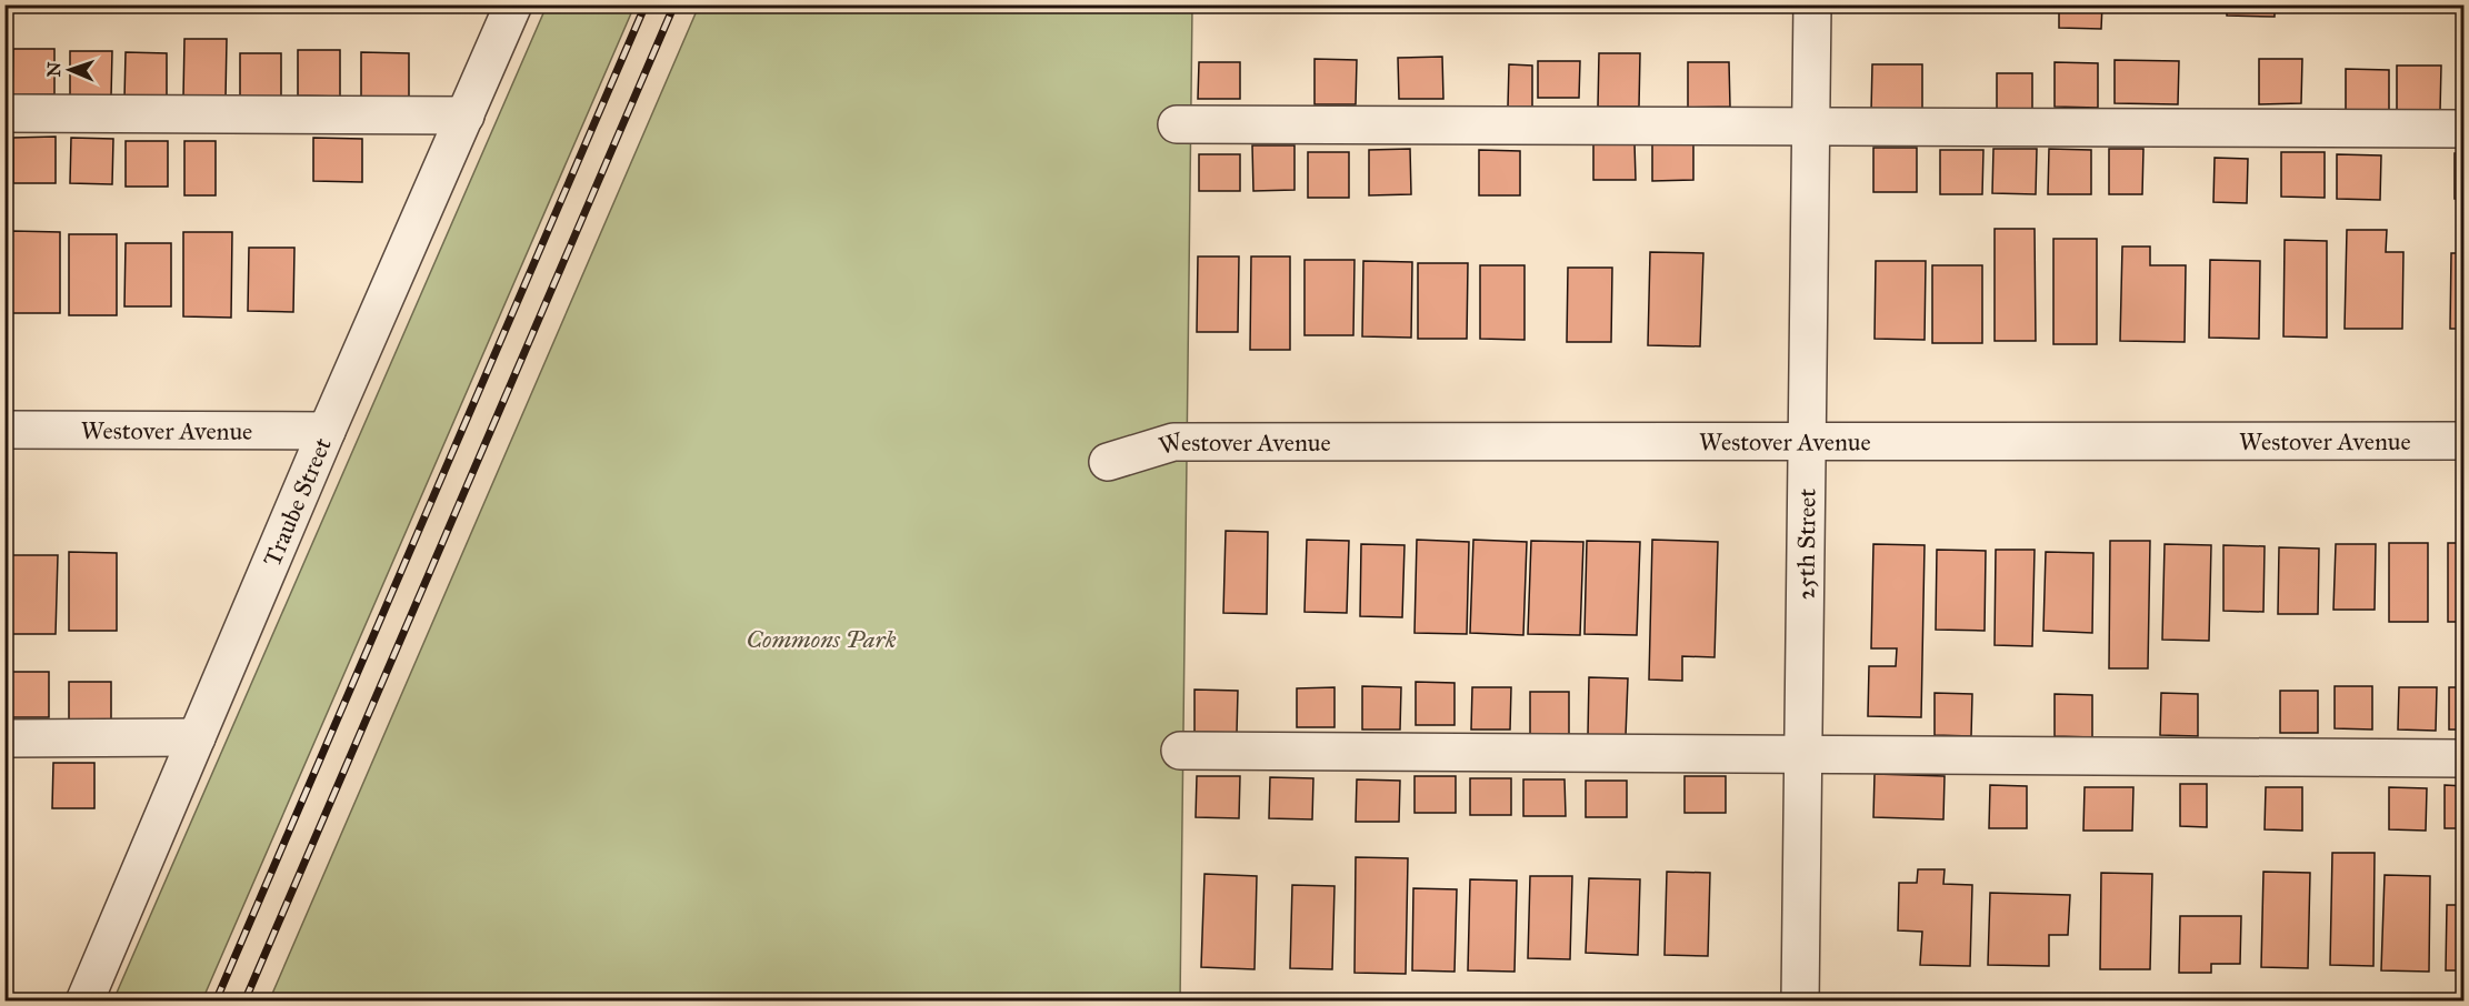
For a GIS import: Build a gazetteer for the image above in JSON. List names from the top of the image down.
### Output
{
  "streets": {
    "street": ["Westover Avenue", "Traube Street", "25th Street"]
  },
  "crossings": [
    ["Westover Avenue", "Traube Street"],
    ["Westover Avenue", "25th Street"]
  ],
  "parks": ["Commons Park"],
  "north": "left"
}
